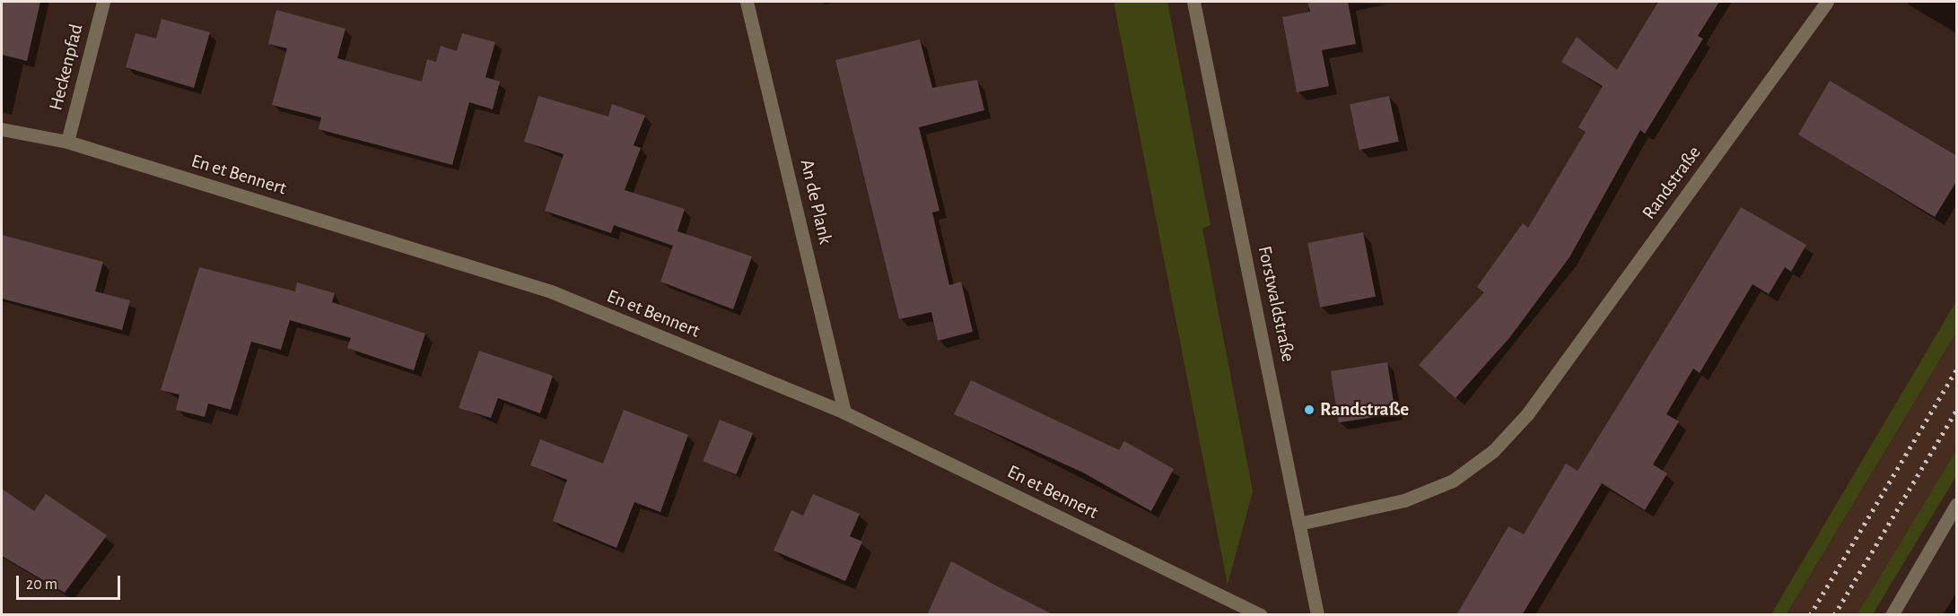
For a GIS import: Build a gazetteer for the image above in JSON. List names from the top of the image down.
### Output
{
  "streets": {
    "street": [
      "Heckenpfad",
      "En et Bennert",
      "Randstraße",
      "An de Plank",
      "Forstwaldstraße"
    ]
  },
  "crossings": [
    ["Heckenpfad", "En et Bennert"],
    ["En et Bennert", "An de Plank"],
    ["Randstraße", "Forstwaldstraße"]
  ],
  "places": ["Randstraße"],
  "scale_bar": "20 m"
}
